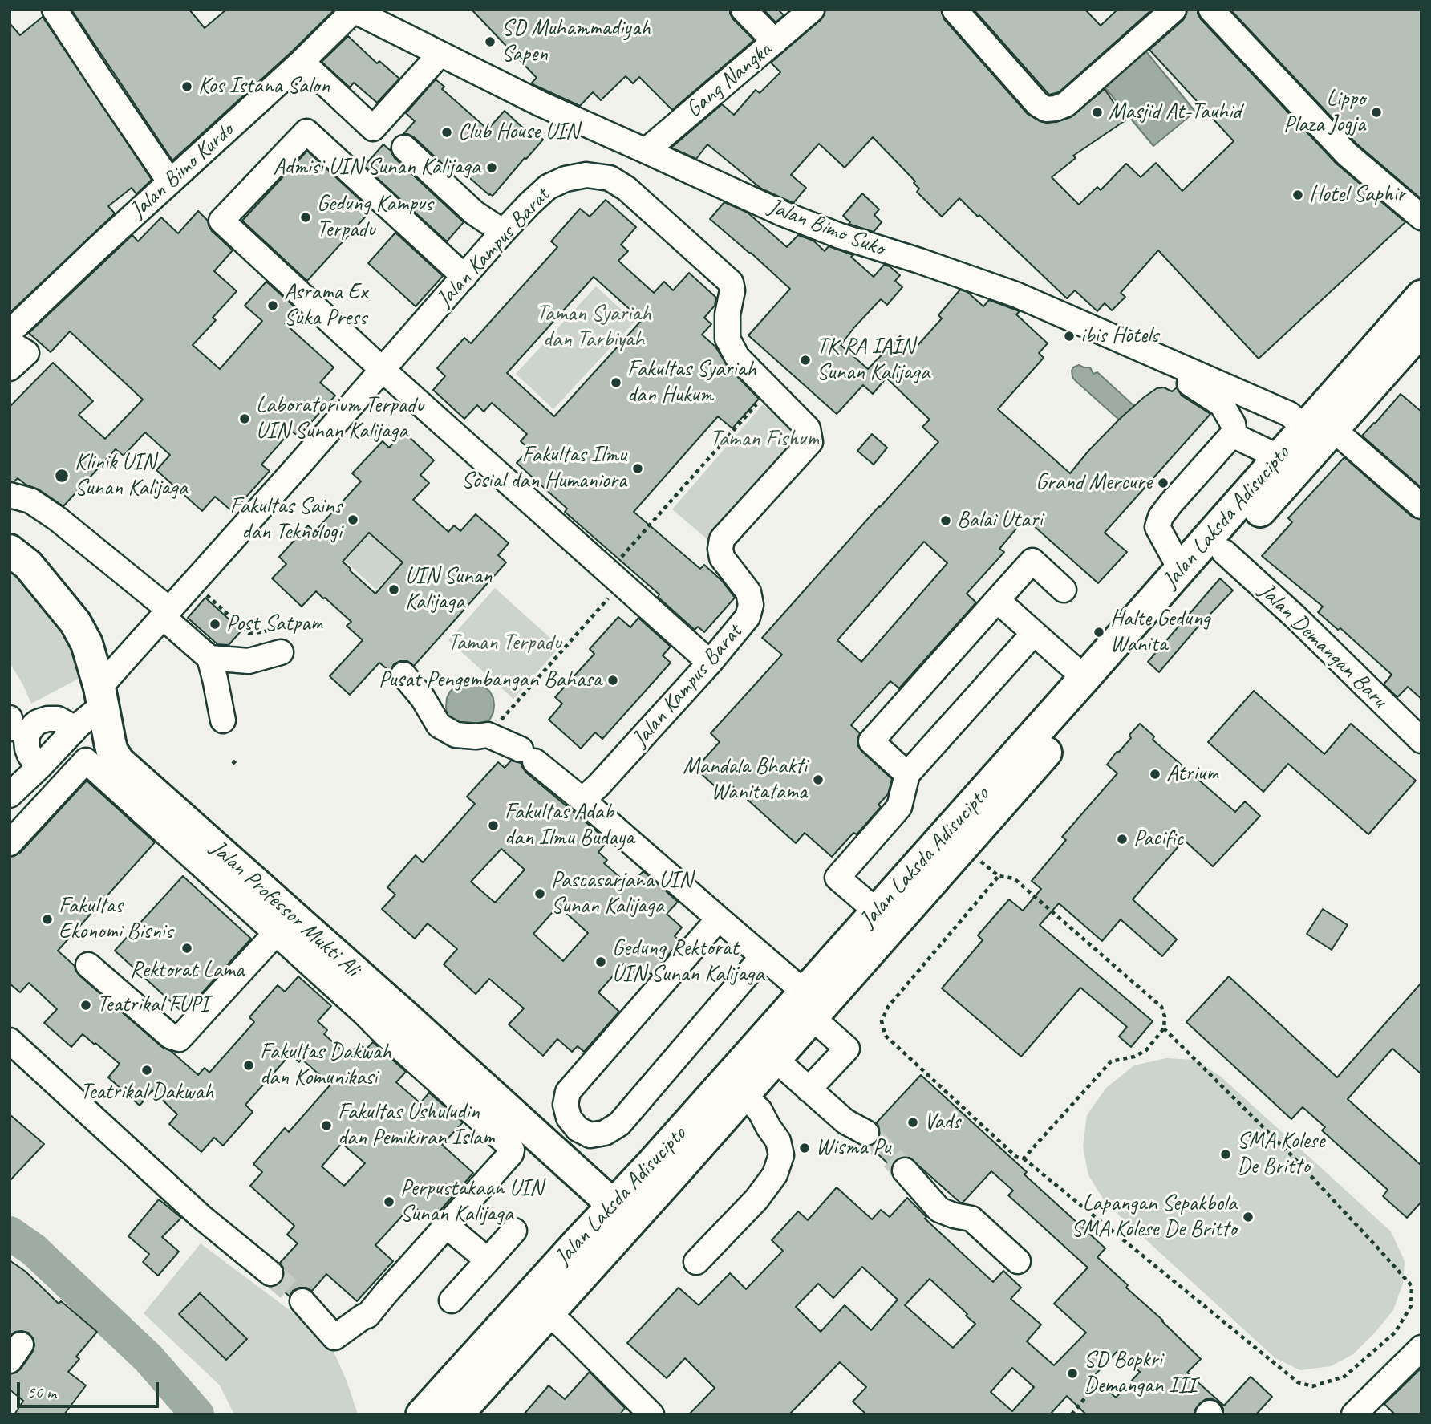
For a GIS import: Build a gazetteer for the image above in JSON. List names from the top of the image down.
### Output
{
  "streets": {
    "main road": ["Jalan Laksda Adisucipto", "Jalan Professor Mukti Ali"],
    "street": [
      "Gang Nangka",
      "Jalan Bimo Kurdo",
      "Jalan Bimo Suko",
      "Jalan Kampus Barat",
      "Jalan Demangan Baru"
    ]
  },
  "crossings": [
    ["Gang Nangka", "Jalan Bimo Suko"],
    ["Jalan Bimo Kurdo", "Jalan Bimo Suko"],
    ["Jalan Bimo Suko", "Jalan Laksda Adisucipto"],
    ["Jalan Kampus Barat", "Jalan Professor Mukti Ali"],
    ["Jalan Laksda Adisucipto", "Jalan Demangan Baru"],
    ["Jalan Laksda Adisucipto", "Jalan Professor Mukti Ali"]
  ],
  "parks": ["Taman Syariah dan Tarbiyah", "Taman Fishum", "Taman Terpadu"],
  "places": [
    "SD Muhammadiyah Sapen",
    "Kos Istana Salon",
    "Masjid At-Tauhid",
    "Lippo Plaza Jogja",
    "Club House UIN",
    "Admisi UIN Sunan Kalijaga",
    "Hotel Saphir",
    "Gedung Kampus Terpadu",
    "Asrama Ex Suka Press",
    "ibis Hotels",
    "TK RA IAIN Sunan Kalijaga",
    "Fakultas Syariah dan Hukum",
    "Laboratorium Terpadu UIN Sunan Kalijaga",
    "Fakultas Ilmu Sosial dan Humaniora",
    "Klinik UIN Sunan Kalijaga",
    "Grand Mercure",
    "Fakultas Sains dan Teknologi",
    "Balai Utari",
    "UIN Sunan Kalijaga",
    "Post Satpam",
    "Halte Gedung Wanita",
    "Pusat Pengembangan Bahasa",
    "Atrium",
    "Mandala Bhakti Wanitatama",
    "Fakultas Adab dan Ilmu Budaya",
    "Pacific",
    "Pascasarjana UIN Sunan Kalijaga",
    "Fakultas Ekonomi Bisnis",
    "Rektorat Lama",
    "Gedung Rektorat UIN Sunan Kalijaga",
    "Teatrikal FUPI",
    "Fakultas Dakwah dan Komunikasi",
    "Teatrikal Dakwah",
    "Vads",
    "Fakultas Ushuludin dan Pemikiran Islam",
    "Wisma Pu",
    "SMA Kolese De Britto",
    "Perpustakaan UIN Sunan Kalijaga",
    "Lapangan Sepakbola SMA Kolese De Britto",
    "SD Bopkri Demangan III"
  ],
  "scale_bar": "50 m"
}
